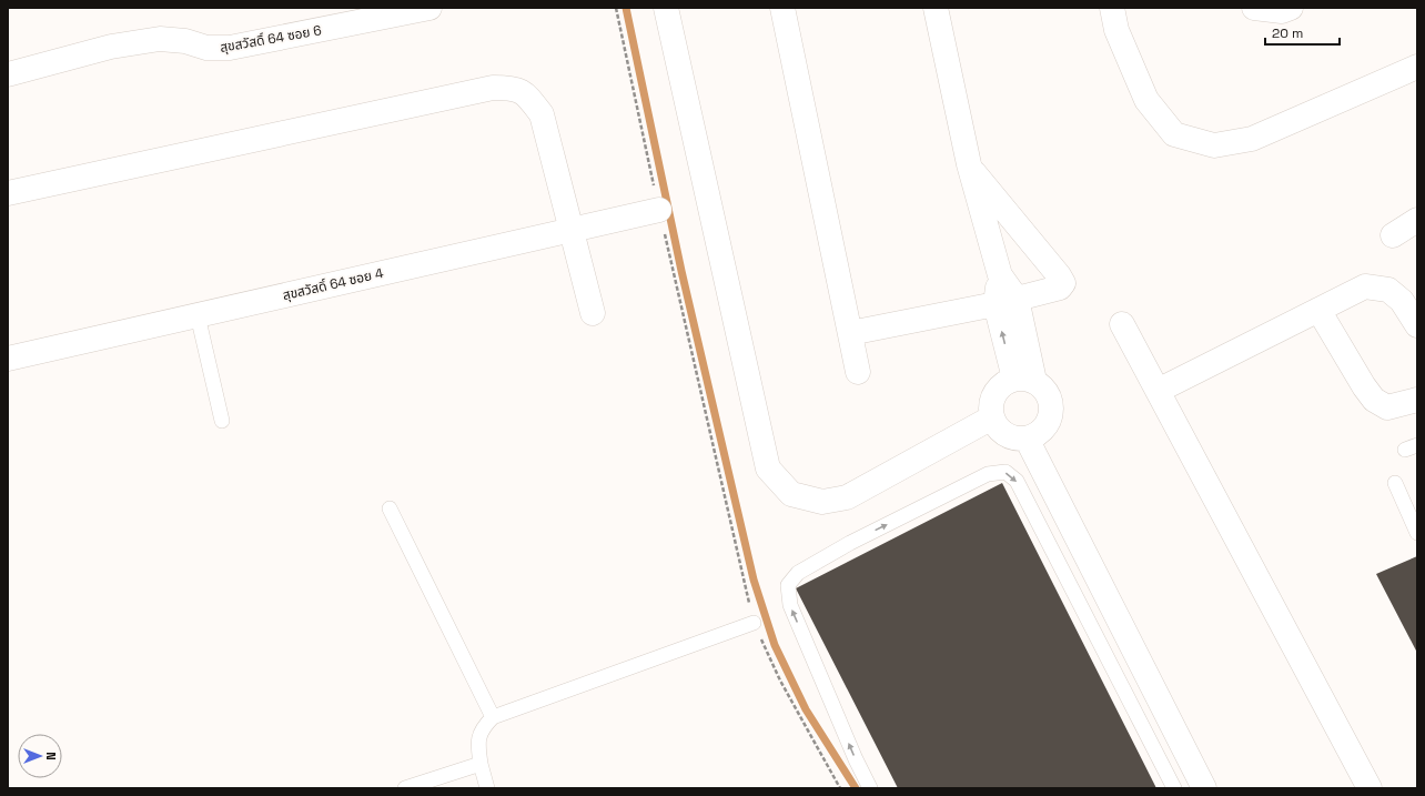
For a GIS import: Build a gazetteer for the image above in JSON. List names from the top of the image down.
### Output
{
  "streets": {
    "street": ["สุขสวัสดิ์ 64 ซอย 6", "สุขสวัสดิ์ 64 ซอย 4"]
  },
  "scale_bar": "20 m",
  "north": "right"
}
